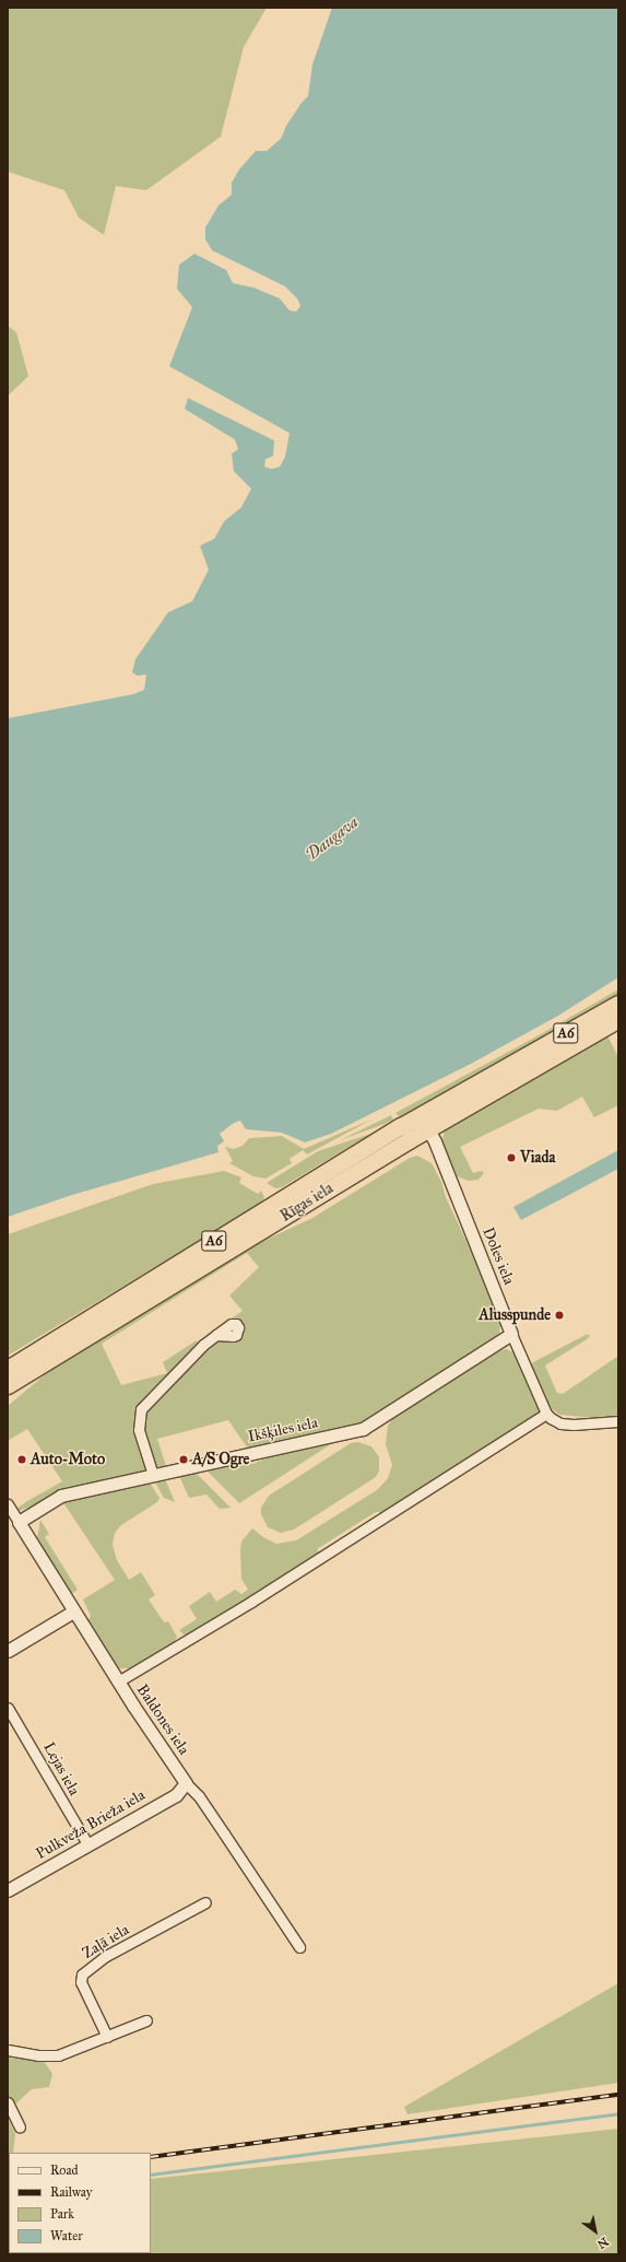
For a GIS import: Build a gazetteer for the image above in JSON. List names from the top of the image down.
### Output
{
  "streets": {
    "highway": ["A6", "Rīgas iela"],
    "street": [
      "Doles iela",
      "Ikšķiles iela",
      "Baldones iela",
      "Lejas iela",
      "Pulkveža Brieža iela",
      "Zaļā iela"
    ]
  },
  "crossings": [
    ["Rīgas iela", "Doles iela"],
    ["Doles iela", "Ikšķiles iela"],
    ["Ikšķiles iela", "Baldones iela"],
    ["Baldones iela", "Pulkveža Brieža iela"],
    ["Lejas iela", "Pulkveža Brieža iela"]
  ],
  "water": ["Daugava"],
  "places": [
    "Viada",
    "Alusspunde",
    "Auto-Moto",
    "A/S Ogre"
  ],
  "legend": [
    "Road",
    "Railway",
    "Park",
    "Water"
  ],
  "north": "bottom right"
}
